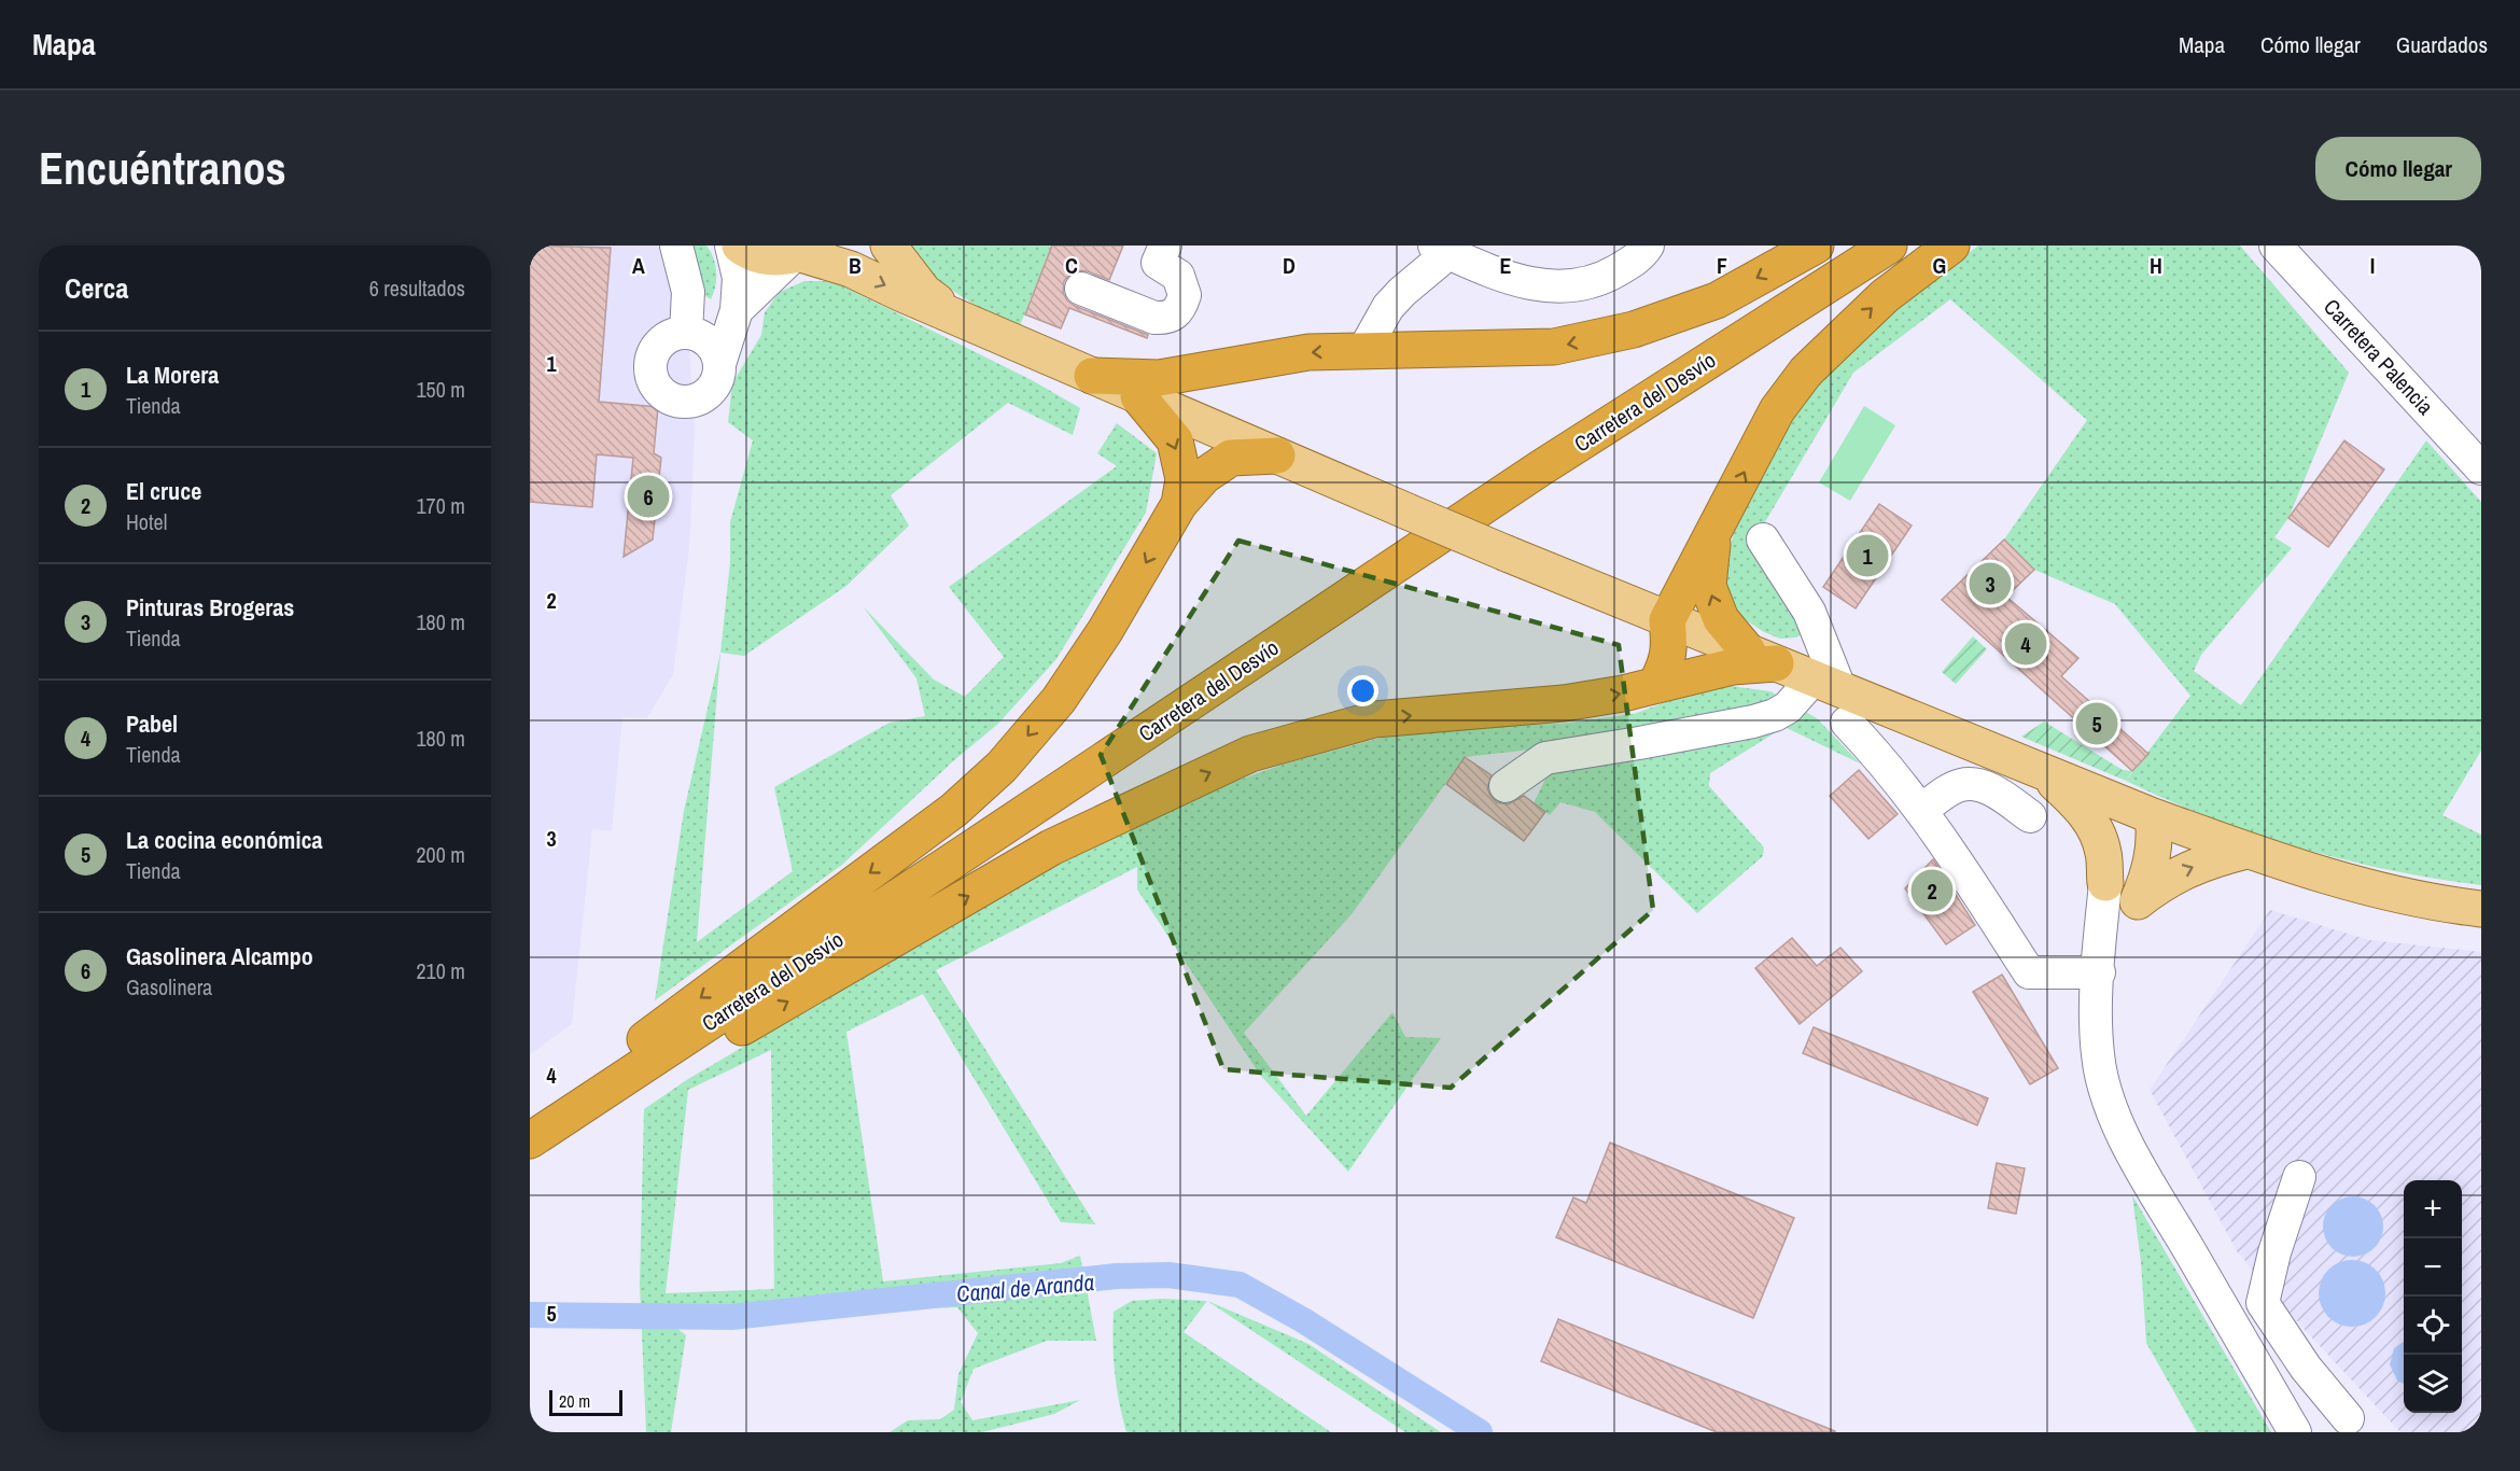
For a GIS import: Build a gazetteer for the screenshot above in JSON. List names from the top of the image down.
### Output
{
  "streets": {
    "highway": ["Carretera del Desvío"],
    "street": ["Carretera Palencia"]
  },
  "water": ["Canal de Aranda"],
  "scale_bar": "20 m",
  "page": {
    "header": "Mapa",
    "nav": ["Mapa", "Cómo llegar", "Guardados"],
    "buttons": "Cómo llegar",
    "title": "Encuéntranos",
    "heading": ["Cerca", "6 resultados"],
    "list": [
      {
        "mark": "1",
        "name": "La Morera",
        "note": "Tienda",
        "value": "150 m"
      },
      {
        "mark": "2",
        "name": "El cruce",
        "note": "Hotel",
        "value": "170 m"
      },
      {
        "mark": "3",
        "name": "Pinturas Brogeras",
        "note": "Tienda",
        "value": "180 m"
      },
      {
        "mark": "4",
        "name": "Pabel",
        "note": "Tienda",
        "value": "180 m"
      },
      {
        "mark": "5",
        "name": "La cocina económica",
        "note": "Tienda",
        "value": "200 m"
      },
      {
        "mark": "6",
        "name": "Gasolinera Alcampo",
        "note": "Gasolinera",
        "value": "210 m"
      }
    ],
    "pins": [
      "6",
      "1",
      "3",
      "4",
      "5",
      "2"
    ],
    "map_buttons": ["+", "−"],
    "scale": "20 m"
  },
  "grid": {
    "columns": [
      "A",
      "B",
      "C",
      "D",
      "E",
      "F",
      "G",
      "H",
      "I"
    ],
    "rows": [
      "1",
      "2",
      "3",
      "4",
      "5"
    ]
  }
}
